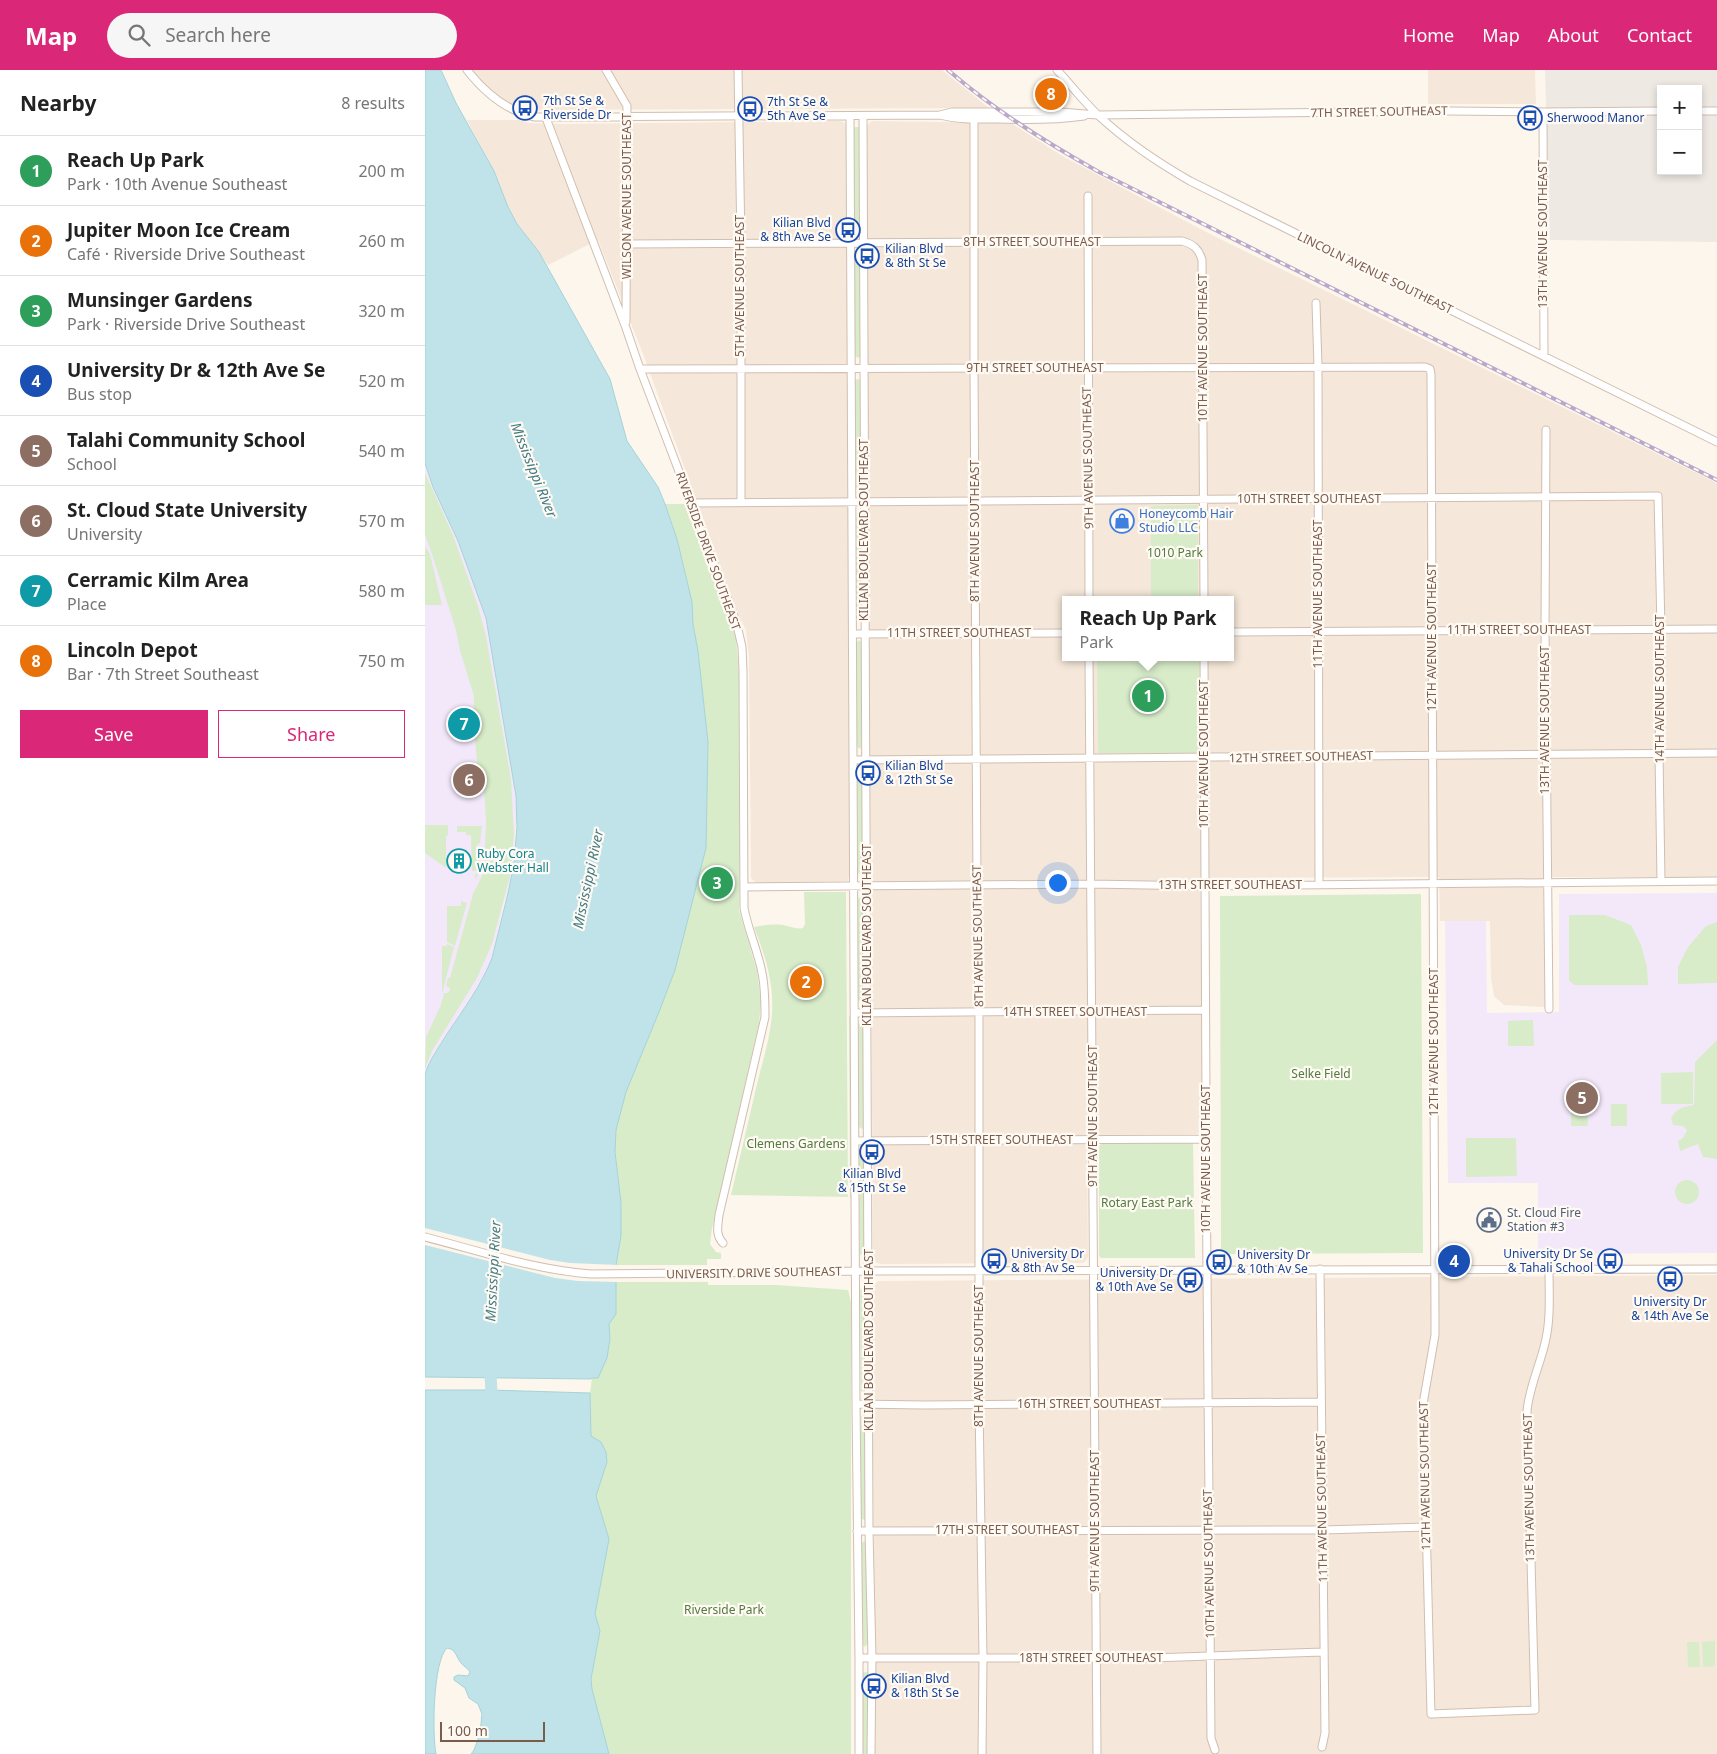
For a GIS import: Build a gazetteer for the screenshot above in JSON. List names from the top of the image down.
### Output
{
  "streets": {
    "street": [
      "7TH STREET SOUTHEAST",
      "WILSON AVENUE SOUTHEAST",
      "13TH AVENUE SOUTHEAST",
      "8TH STREET SOUTHEAST",
      "LINCOLN AVENUE SOUTHEAST",
      "5TH AVENUE SOUTHEAST",
      "10TH AVENUE SOUTHEAST",
      "9TH STREET SOUTHEAST",
      "9TH AVENUE SOUTHEAST",
      "10TH STREET SOUTHEAST",
      "KILIAN BOULEVARD SOUTHEAST",
      "8TH AVENUE SOUTHEAST",
      "RIVERSIDE DRIVE SOUTHEAST",
      "11TH AVENUE SOUTHEAST",
      "11TH STREET SOUTHEAST",
      "12TH AVENUE SOUTHEAST",
      "14TH AVENUE SOUTHEAST",
      "12TH STREET SOUTHEAST",
      "13TH STREET SOUTHEAST",
      "14TH STREET SOUTHEAST",
      "15TH STREET SOUTHEAST",
      "UNIVERSITY DRIVE SOUTHEAST",
      "16TH STREET SOUTHEAST",
      "17TH STREET SOUTHEAST",
      "18TH STREET SOUTHEAST"
    ]
  },
  "crossings": [
    ["7TH STREET SOUTHEAST", "WILSON AVENUE SOUTHEAST"],
    ["7TH STREET SOUTHEAST", "13TH AVENUE SOUTHEAST"],
    ["7TH STREET SOUTHEAST", "LINCOLN AVENUE SOUTHEAST"],
    ["7TH STREET SOUTHEAST", "5TH AVENUE SOUTHEAST"],
    ["7TH STREET SOUTHEAST", "KILIAN BOULEVARD SOUTHEAST"],
    ["7TH STREET SOUTHEAST", "8TH AVENUE SOUTHEAST"],
    ["7TH STREET SOUTHEAST", "RIVERSIDE DRIVE SOUTHEAST"],
    ["WILSON AVENUE SOUTHEAST", "8TH STREET SOUTHEAST"],
    ["WILSON AVENUE SOUTHEAST", "RIVERSIDE DRIVE SOUTHEAST"],
    ["13TH AVENUE SOUTHEAST", "LINCOLN AVENUE SOUTHEAST"],
    ["13TH AVENUE SOUTHEAST", "10TH STREET SOUTHEAST"],
    ["13TH AVENUE SOUTHEAST", "11TH STREET SOUTHEAST"],
    ["13TH AVENUE SOUTHEAST", "12TH AVENUE SOUTHEAST"],
    ["13TH AVENUE SOUTHEAST", "12TH STREET SOUTHEAST"],
    ["13TH AVENUE SOUTHEAST", "13TH STREET SOUTHEAST"],
    ["13TH AVENUE SOUTHEAST", "UNIVERSITY DRIVE SOUTHEAST"],
    ["8TH STREET SOUTHEAST", "5TH AVENUE SOUTHEAST"],
    ["8TH STREET SOUTHEAST", "10TH AVENUE SOUTHEAST"],
    ["8TH STREET SOUTHEAST", "9TH AVENUE SOUTHEAST"],
    ["8TH STREET SOUTHEAST", "KILIAN BOULEVARD SOUTHEAST"],
    ["8TH STREET SOUTHEAST", "8TH AVENUE SOUTHEAST"],
    ["5TH AVENUE SOUTHEAST", "9TH STREET SOUTHEAST"],
    ["5TH AVENUE SOUTHEAST", "10TH STREET SOUTHEAST"],
    ["10TH AVENUE SOUTHEAST", "9TH STREET SOUTHEAST"],
    ["10TH AVENUE SOUTHEAST", "10TH STREET SOUTHEAST"],
    ["10TH AVENUE SOUTHEAST", "12TH STREET SOUTHEAST"],
    ["10TH AVENUE SOUTHEAST", "13TH STREET SOUTHEAST"],
    ["10TH AVENUE SOUTHEAST", "14TH STREET SOUTHEAST"],
    ["10TH AVENUE SOUTHEAST", "15TH STREET SOUTHEAST"],
    ["10TH AVENUE SOUTHEAST", "UNIVERSITY DRIVE SOUTHEAST"],
    ["10TH AVENUE SOUTHEAST", "16TH STREET SOUTHEAST"],
    ["10TH AVENUE SOUTHEAST", "17TH STREET SOUTHEAST"],
    ["10TH AVENUE SOUTHEAST", "18TH STREET SOUTHEAST"],
    ["9TH STREET SOUTHEAST", "9TH AVENUE SOUTHEAST"],
    ["9TH STREET SOUTHEAST", "KILIAN BOULEVARD SOUTHEAST"],
    ["9TH STREET SOUTHEAST", "8TH AVENUE SOUTHEAST"],
    ["9TH STREET SOUTHEAST", "RIVERSIDE DRIVE SOUTHEAST"],
    ["9TH STREET SOUTHEAST", "11TH AVENUE SOUTHEAST"],
    ["9TH STREET SOUTHEAST", "12TH AVENUE SOUTHEAST"],
    ["9TH AVENUE SOUTHEAST", "10TH STREET SOUTHEAST"],
    ["9TH AVENUE SOUTHEAST", "12TH STREET SOUTHEAST"],
    ["9TH AVENUE SOUTHEAST", "13TH STREET SOUTHEAST"],
    ["9TH AVENUE SOUTHEAST", "14TH STREET SOUTHEAST"],
    ["9TH AVENUE SOUTHEAST", "15TH STREET SOUTHEAST"],
    ["9TH AVENUE SOUTHEAST", "UNIVERSITY DRIVE SOUTHEAST"],
    ["9TH AVENUE SOUTHEAST", "16TH STREET SOUTHEAST"],
    ["9TH AVENUE SOUTHEAST", "17TH STREET SOUTHEAST"],
    ["9TH AVENUE SOUTHEAST", "18TH STREET SOUTHEAST"],
    ["10TH STREET SOUTHEAST", "KILIAN BOULEVARD SOUTHEAST"],
    ["10TH STREET SOUTHEAST", "8TH AVENUE SOUTHEAST"],
    ["10TH STREET SOUTHEAST", "RIVERSIDE DRIVE SOUTHEAST"],
    ["10TH STREET SOUTHEAST", "11TH AVENUE SOUTHEAST"],
    ["10TH STREET SOUTHEAST", "12TH AVENUE SOUTHEAST"],
    ["10TH STREET SOUTHEAST", "14TH AVENUE SOUTHEAST"],
    ["KILIAN BOULEVARD SOUTHEAST", "11TH STREET SOUTHEAST"],
    ["KILIAN BOULEVARD SOUTHEAST", "12TH STREET SOUTHEAST"],
    ["KILIAN BOULEVARD SOUTHEAST", "13TH STREET SOUTHEAST"],
    ["KILIAN BOULEVARD SOUTHEAST", "14TH STREET SOUTHEAST"],
    ["KILIAN BOULEVARD SOUTHEAST", "15TH STREET SOUTHEAST"],
    ["KILIAN BOULEVARD SOUTHEAST", "UNIVERSITY DRIVE SOUTHEAST"],
    ["KILIAN BOULEVARD SOUTHEAST", "16TH STREET SOUTHEAST"],
    ["KILIAN BOULEVARD SOUTHEAST", "17TH STREET SOUTHEAST"],
    ["KILIAN BOULEVARD SOUTHEAST", "18TH STREET SOUTHEAST"],
    ["8TH AVENUE SOUTHEAST", "11TH STREET SOUTHEAST"],
    ["8TH AVENUE SOUTHEAST", "12TH STREET SOUTHEAST"],
    ["8TH AVENUE SOUTHEAST", "13TH STREET SOUTHEAST"],
    ["8TH AVENUE SOUTHEAST", "14TH STREET SOUTHEAST"],
    ["8TH AVENUE SOUTHEAST", "15TH STREET SOUTHEAST"],
    ["8TH AVENUE SOUTHEAST", "UNIVERSITY DRIVE SOUTHEAST"],
    ["8TH AVENUE SOUTHEAST", "16TH STREET SOUTHEAST"],
    ["8TH AVENUE SOUTHEAST", "17TH STREET SOUTHEAST"],
    ["8TH AVENUE SOUTHEAST", "18TH STREET SOUTHEAST"],
    ["RIVERSIDE DRIVE SOUTHEAST", "13TH STREET SOUTHEAST"],
    ["11TH AVENUE SOUTHEAST", "11TH STREET SOUTHEAST"],
    ["11TH AVENUE SOUTHEAST", "12TH STREET SOUTHEAST"],
    ["11TH AVENUE SOUTHEAST", "13TH STREET SOUTHEAST"],
    ["11TH AVENUE SOUTHEAST", "UNIVERSITY DRIVE SOUTHEAST"],
    ["11TH AVENUE SOUTHEAST", "16TH STREET SOUTHEAST"],
    ["11TH AVENUE SOUTHEAST", "17TH STREET SOUTHEAST"],
    ["11TH AVENUE SOUTHEAST", "18TH STREET SOUTHEAST"],
    ["11TH STREET SOUTHEAST", "12TH AVENUE SOUTHEAST"],
    ["11TH STREET SOUTHEAST", "14TH AVENUE SOUTHEAST"],
    ["12TH AVENUE SOUTHEAST", "12TH STREET SOUTHEAST"],
    ["12TH AVENUE SOUTHEAST", "13TH STREET SOUTHEAST"],
    ["12TH AVENUE SOUTHEAST", "UNIVERSITY DRIVE SOUTHEAST"],
    ["12TH AVENUE SOUTHEAST", "17TH STREET SOUTHEAST"],
    ["14TH AVENUE SOUTHEAST", "12TH STREET SOUTHEAST"],
    ["14TH AVENUE SOUTHEAST", "13TH STREET SOUTHEAST"]
  ],
  "water": ["Mississippi River"],
  "parks": [
    "1010 Park",
    "Selke Field",
    "Clemens Gardens",
    "Rotary East Park",
    "Riverside Park"
  ],
  "places": {
    "bus stop": [
      "7th St Se & Riverside Dr",
      "7th St Se & 5th Ave Se",
      "Sherwood Manor",
      "Kilian Blvd & 8th Ave Se",
      "Kilian Blvd & 8th St Se",
      "Kilian Blvd & 12th St Se",
      "Kilian Blvd & 15th St Se",
      "University Dr & 8th Av Se",
      "University Dr Se & Tahali School",
      "University Dr & 10th Av Se",
      "University Dr & 14th Ave Se",
      "University Dr & 10th Ave Se",
      "Kilian Blvd & 18th St Se"
    ],
    "shop": ["Honeycomb Hair Studio LLC"],
    "building": ["Ruby Cora Webster Hall"],
    "public building": ["St. Cloud Fire Station #3"]
  },
  "scale_bar": "100 m",
  "page": {
    "header": "Map",
    "search": "Search here",
    "nav": [
      "Home",
      "Map",
      "About",
      "Contact"
    ],
    "heading": ["Nearby", "8 results"],
    "pins": [
      "8",
      "1",
      "7",
      "6",
      "3",
      "2",
      "5",
      "4"
    ],
    "map_buttons": ["+", "−"],
    "list": [
      {
        "mark": "1",
        "name": "Reach Up Park",
        "note": "Park · 10th Avenue Southeast",
        "value": "200 m"
      },
      {
        "mark": "2",
        "name": "Jupiter Moon Ice Cream",
        "note": "Café · Riverside Drive Southeast",
        "value": "260 m"
      },
      {
        "mark": "3",
        "name": "Munsinger Gardens",
        "note": "Park · Riverside Drive Southeast",
        "value": "320 m"
      },
      {
        "mark": "4",
        "name": "University Dr & 12th Ave Se",
        "note": "Bus stop",
        "value": "520 m"
      },
      {
        "mark": "5",
        "name": "Talahi Community School",
        "note": "School",
        "value": "540 m"
      },
      {
        "mark": "6",
        "name": "St. Cloud State University",
        "note": "University",
        "value": "570 m"
      },
      {
        "mark": "7",
        "name": "Cerramic Kilm Area",
        "note": "Place",
        "value": "580 m"
      },
      {
        "mark": "8",
        "name": "Lincoln Depot",
        "note": "Bar · 7th Street Southeast",
        "value": "750 m"
      }
    ],
    "popup": ["Reach Up Park", "Park"],
    "buttons": ["Save", "Share"],
    "scale": "100 m"
  }
}
